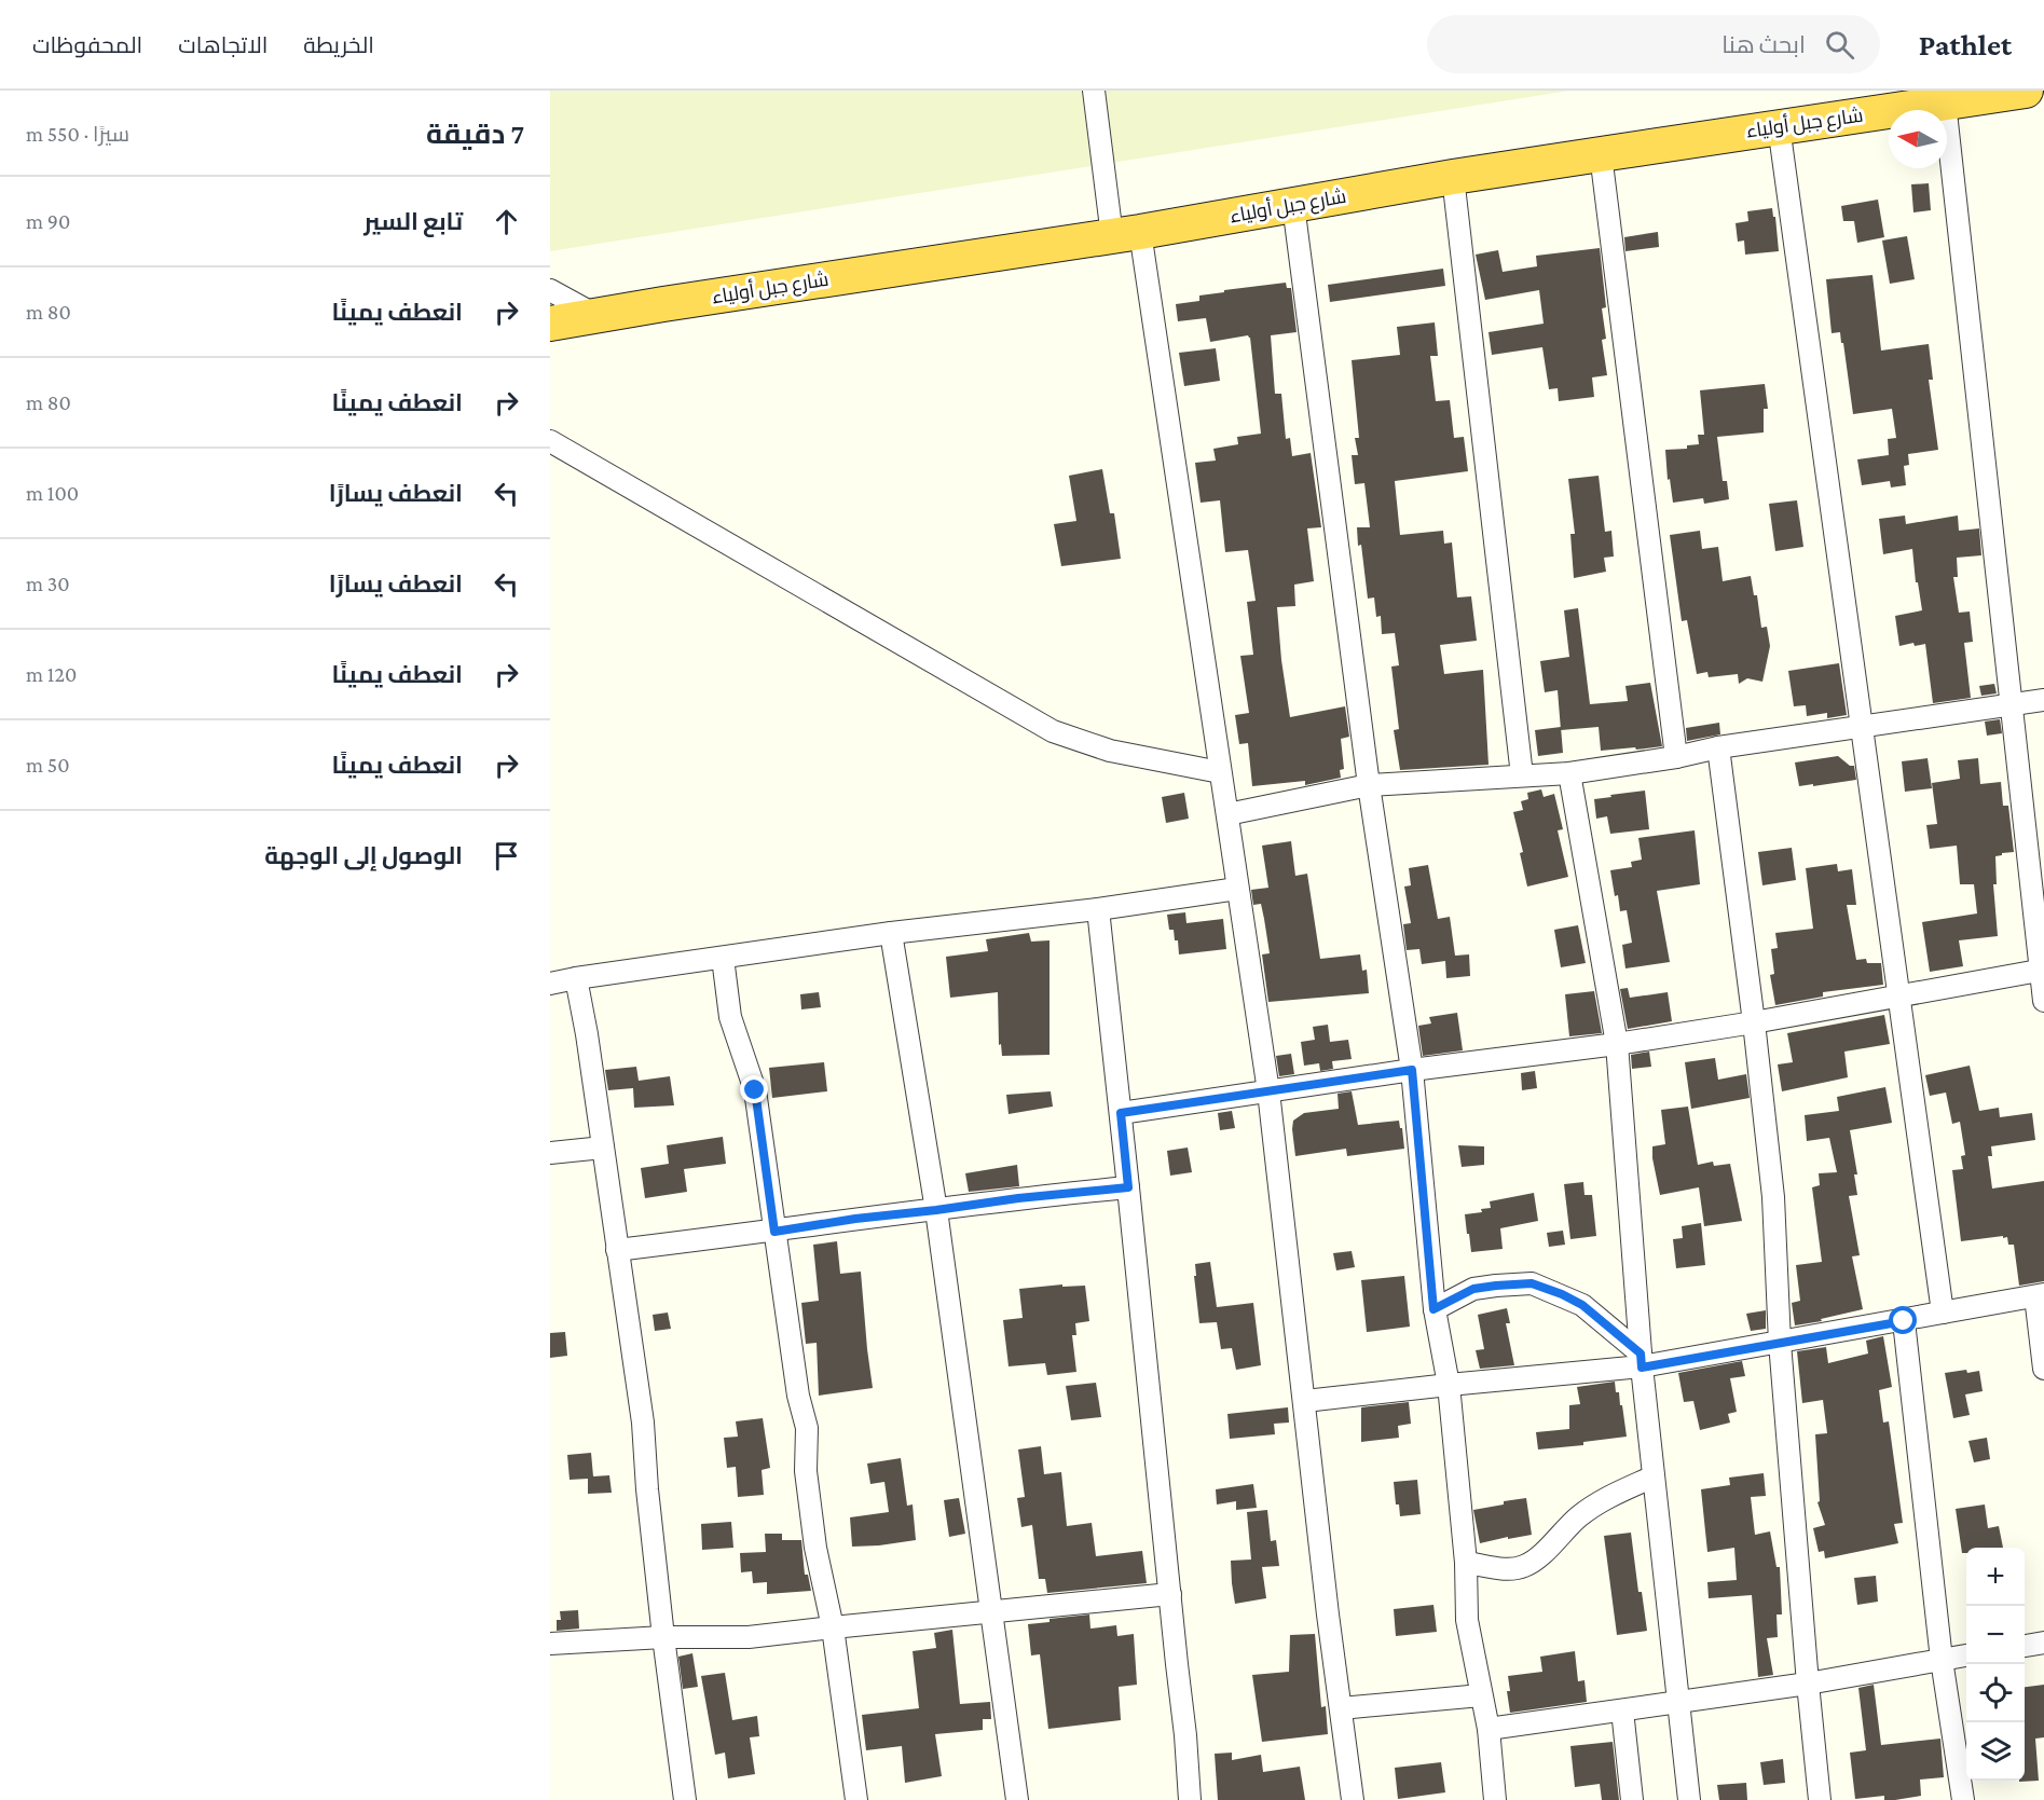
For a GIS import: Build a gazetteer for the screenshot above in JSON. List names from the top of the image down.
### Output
{
  "streets": {
    "highway": ["شارع جبل أولياء"]
  },
  "north": "left",
  "page": {
    "header": "Pathlet",
    "search": "ابحث هنا",
    "nav": ["الخريطة", "الاتجاهات", "المحفوظات"],
    "heading": ["7 دقيقة", "سيرًا · 550 m"],
    "list": [
      ["تابع السير", "90 m"],
      ["انعطف يمينًا", "80 m"],
      ["انعطف يمينًا", "80 m"],
      ["انعطف يسارًا", "100 m"],
      ["انعطف يسارًا", "30 m"],
      ["انعطف يمينًا", "120 m"],
      ["انعطف يمينًا", "50 m"],
      "الوصول إلى الوجهة"
    ],
    "map_buttons": ["+", "−"]
  }
}
